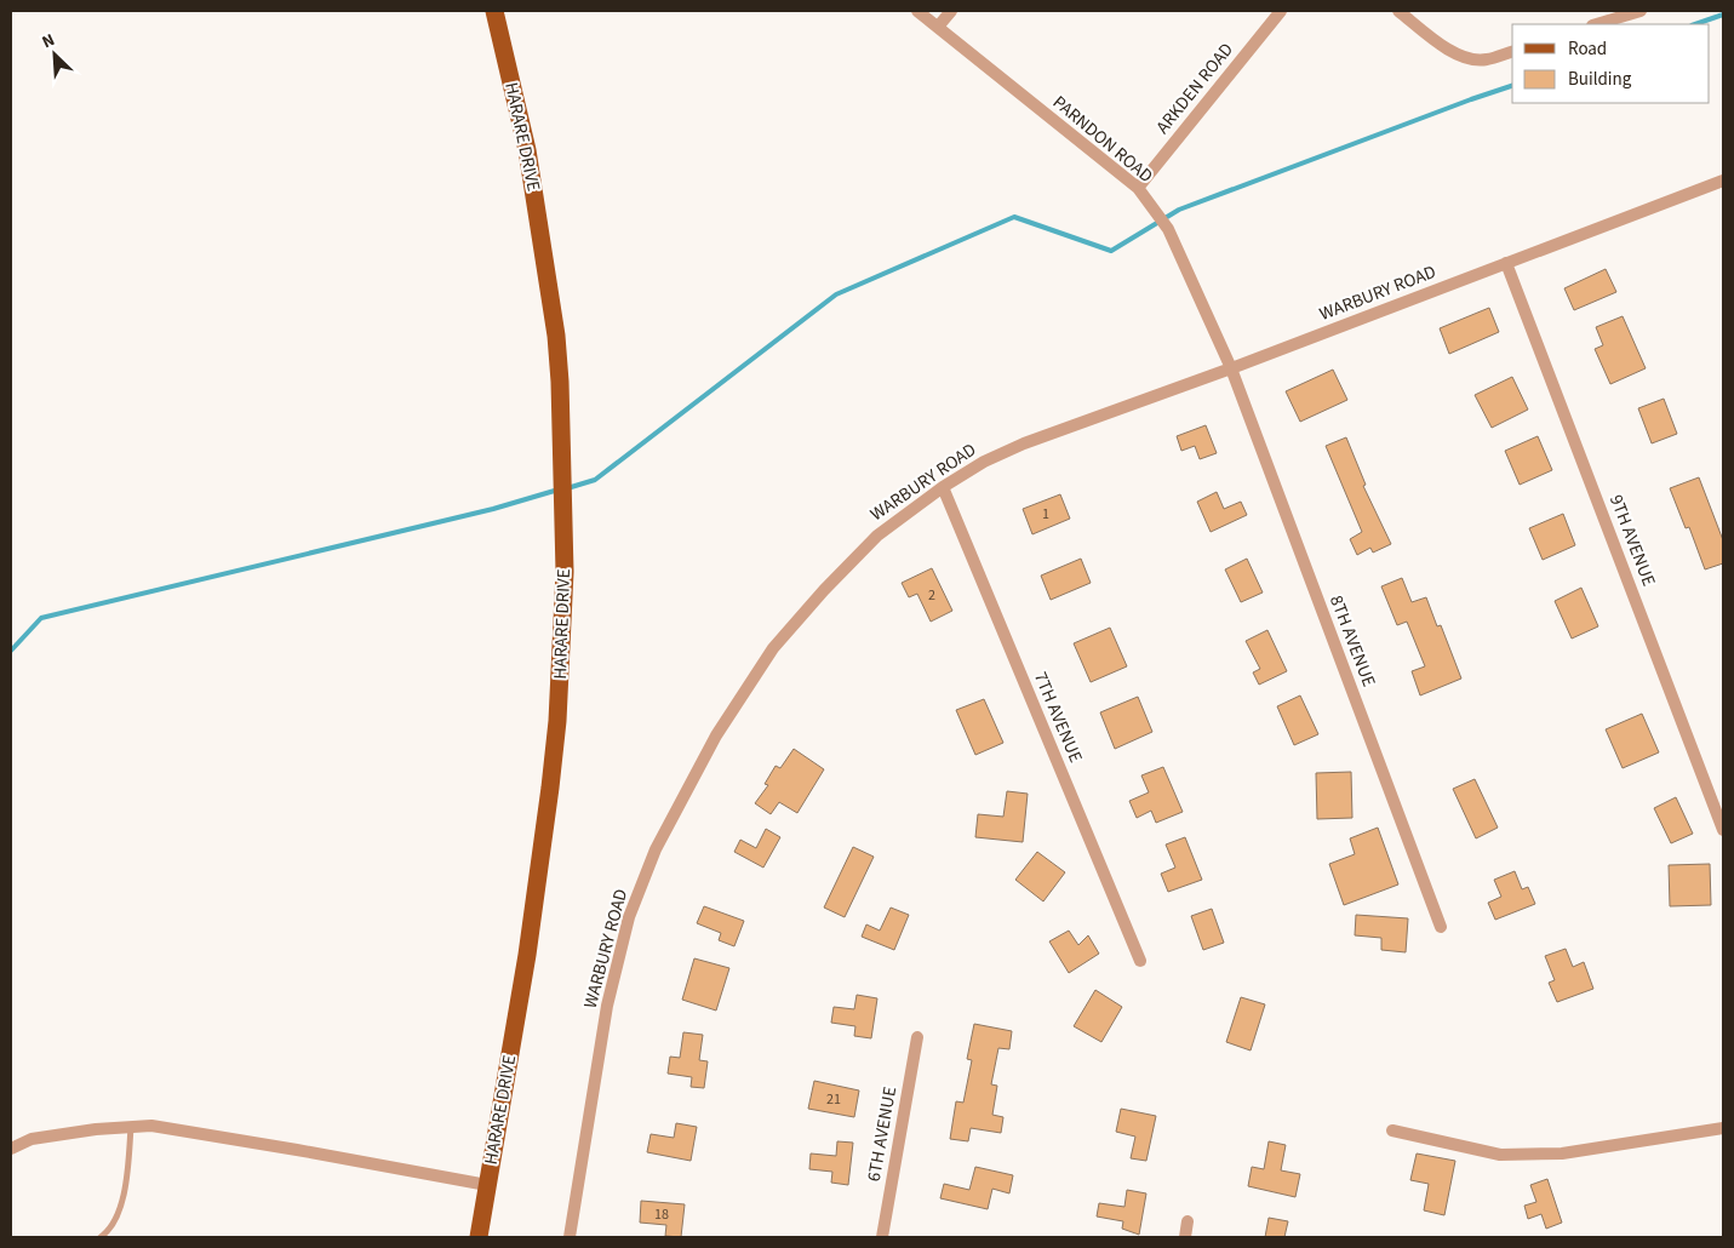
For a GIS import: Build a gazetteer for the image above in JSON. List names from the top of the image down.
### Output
{
  "streets": {
    "main road": ["HARARE DRIVE"],
    "street": [
      "ARKDEN ROAD",
      "PARNDON ROAD",
      "WARBURY ROAD",
      "9TH AVENUE",
      "8TH AVENUE",
      "7TH AVENUE",
      "6TH AVENUE"
    ]
  },
  "crossings": [
    ["ARKDEN ROAD", "PARNDON ROAD"],
    ["PARNDON ROAD", "WARBURY ROAD"],
    ["PARNDON ROAD", "8TH AVENUE"],
    ["WARBURY ROAD", "9TH AVENUE"],
    ["WARBURY ROAD", "8TH AVENUE"],
    ["WARBURY ROAD", "7TH AVENUE"]
  ],
  "house_numbers": [
    "1",
    "2",
    "21",
    "18"
  ],
  "legend": ["Road", "Building"],
  "north": "top left"
}
